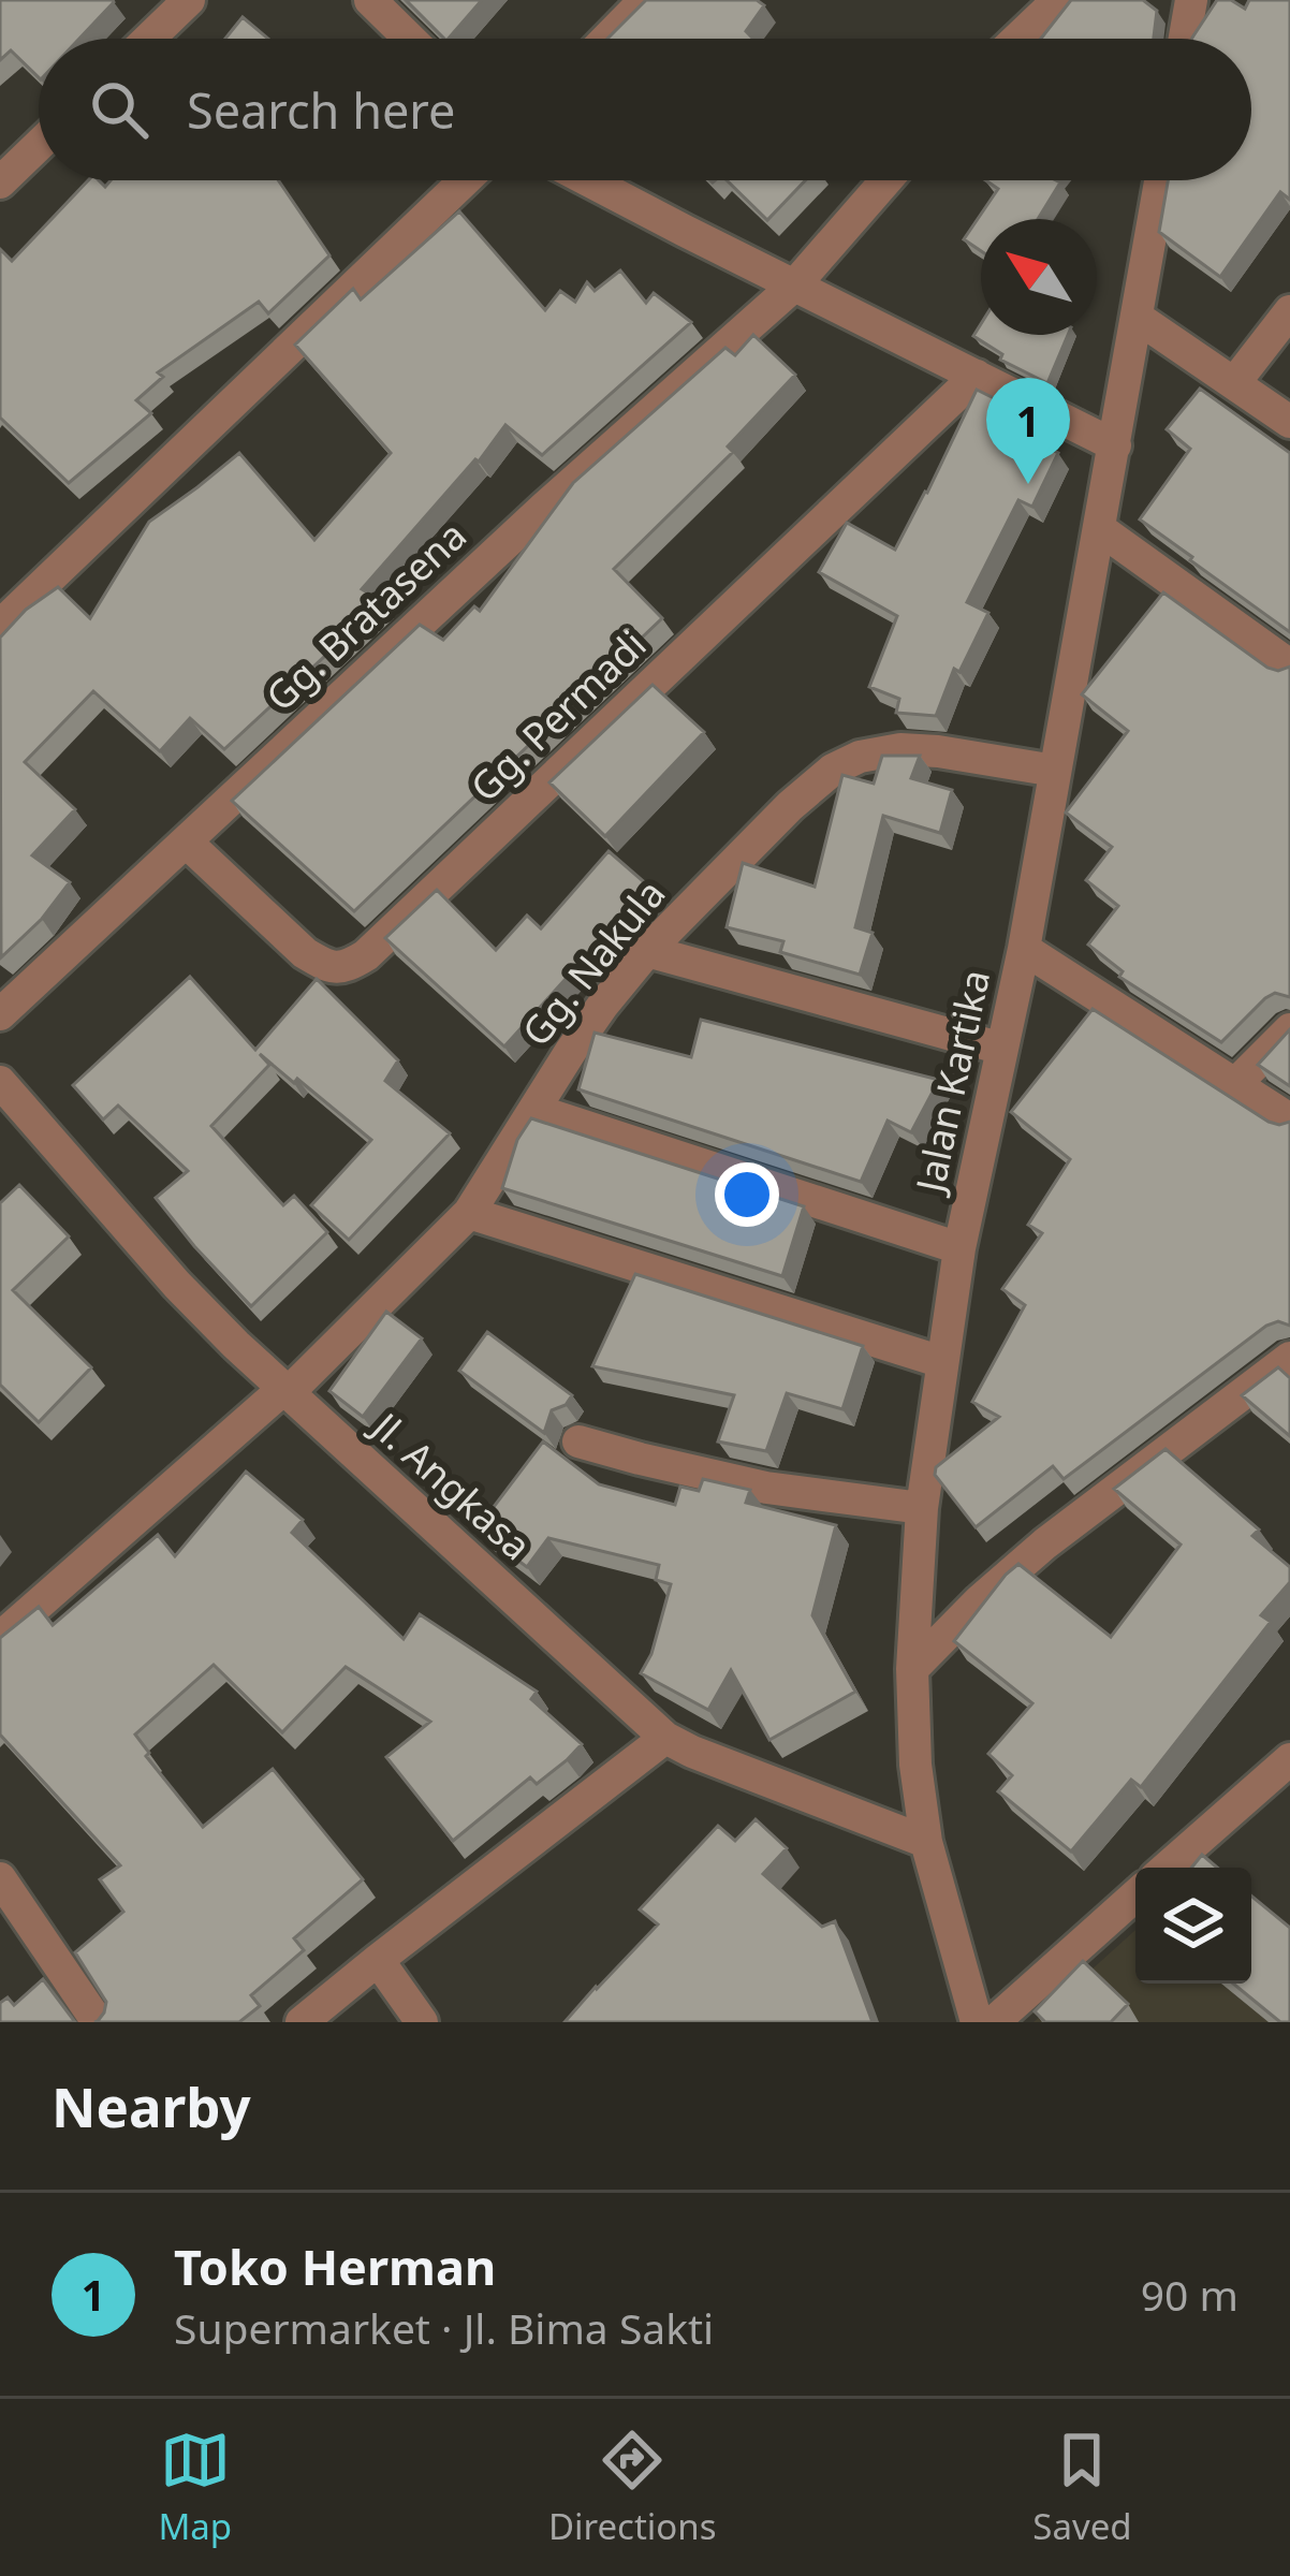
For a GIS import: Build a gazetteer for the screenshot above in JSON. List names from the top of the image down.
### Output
{
  "streets": {
    "street": [
      "Gg. Bratasena",
      "Gg. Permadi",
      "Gg. Nakula",
      "Jalan Kartika",
      "Jl. Angkasa"
    ]
  },
  "crossings": [
    ["Gg. Bratasena", "Gg. Permadi"],
    ["Gg. Nakula", "Jalan Kartika"],
    ["Gg. Nakula", "Jl. Angkasa"],
    ["Jalan Kartika", "Jl. Angkasa"]
  ],
  "north": "top left",
  "page": {
    "search": "Search here",
    "pins": "1",
    "heading": "Nearby",
    "list": [
      {
        "mark": "1",
        "name": "Toko Herman",
        "note": "Supermarket · Jl. Bima Sakti",
        "value": "90 m"
      }
    ],
    "nav": ["Map", "Directions", "Saved"]
  }
}
